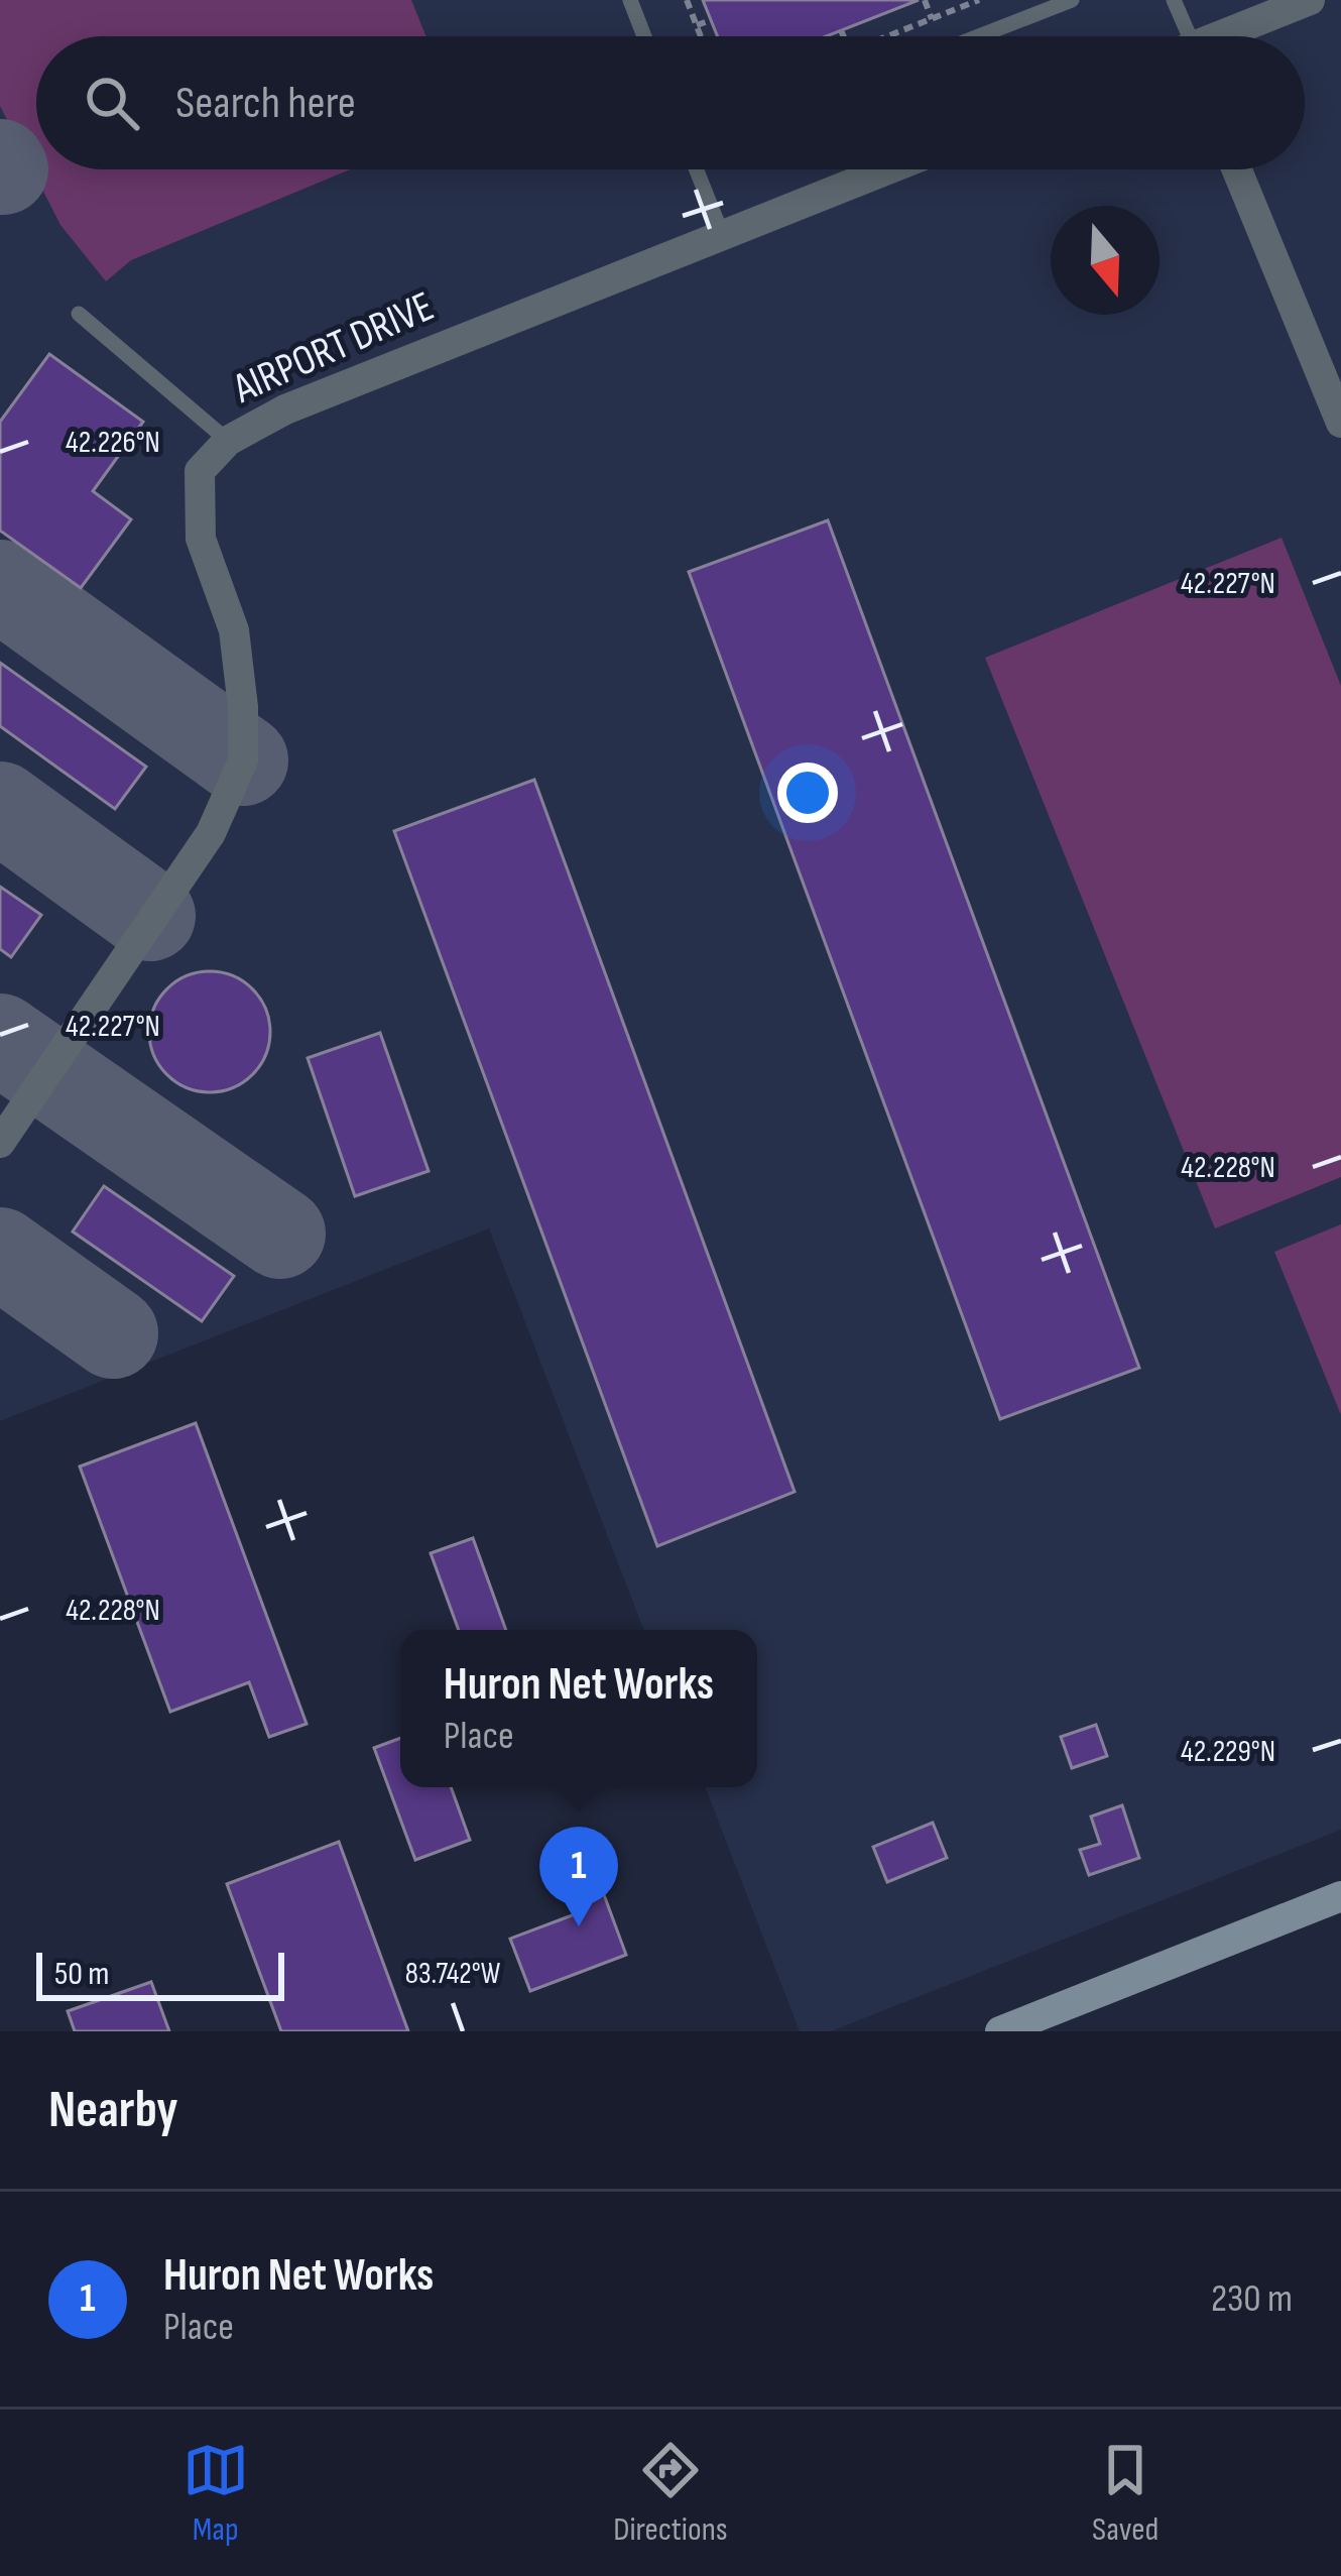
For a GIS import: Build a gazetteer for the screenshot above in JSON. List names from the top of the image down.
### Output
{
  "streets": {
    "street": ["AIRPORT DRIVE"]
  },
  "scale_bar": "50 m",
  "north": "bottom",
  "page": {
    "search": "Search here",
    "popup": ["Huron Net Works", "Place"],
    "pins": "1",
    "scale": "50 m",
    "heading": "Nearby",
    "list": [
      {
        "mark": "1",
        "name": "Huron Net Works",
        "note": "Place",
        "value": "230 m"
      }
    ],
    "nav": ["Map", "Directions", "Saved"]
  },
  "coordinates": [
    "42.226°N",
    "42.227°N",
    "42.228°N",
    "42.229°N",
    "83.742°W"
  ]
}
